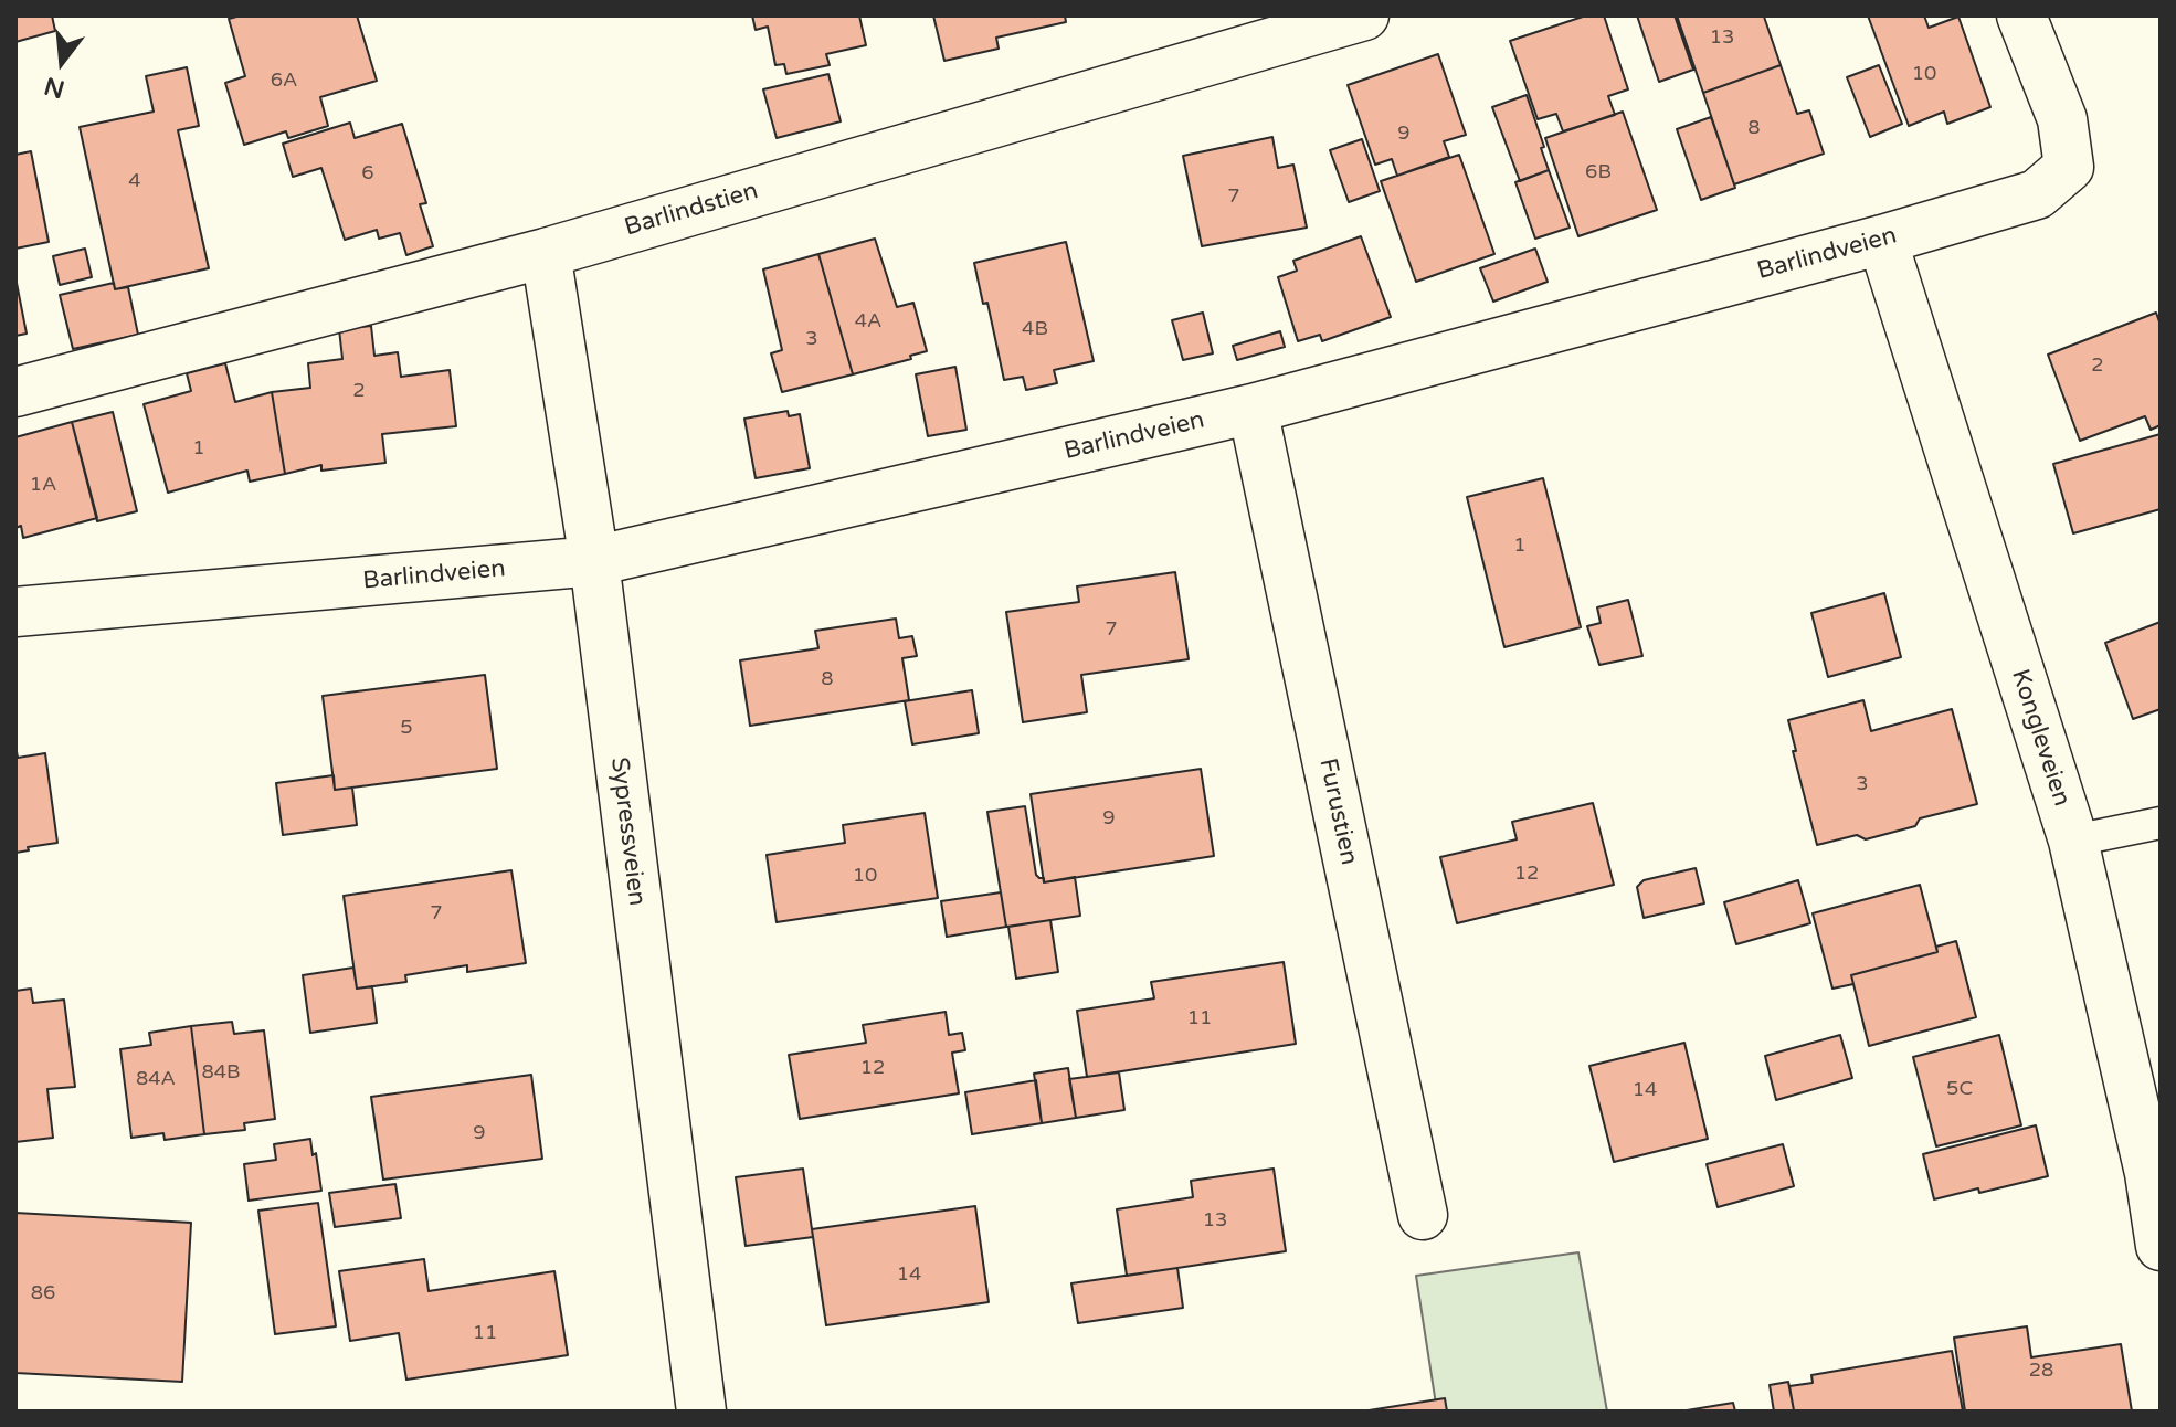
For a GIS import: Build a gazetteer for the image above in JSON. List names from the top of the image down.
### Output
{
  "streets": {
    "street": [
      "Barlindstien",
      "Barlindveien",
      "Kongleveien",
      "Furustien",
      "Sypressveien"
    ]
  },
  "crossings": [
    ["Barlindstien", "Sypressveien"],
    ["Barlindveien", "Kongleveien"],
    ["Barlindveien", "Furustien"],
    ["Barlindveien", "Sypressveien"]
  ],
  "house_numbers": [
    "13",
    "10",
    "6A",
    "8",
    "9",
    "6B",
    "6",
    "4",
    "7",
    "4A",
    "4B",
    "3",
    "2",
    "2",
    "1",
    "1A",
    "1",
    "7",
    "8",
    "5",
    "3",
    "9",
    "12",
    "10",
    "7",
    "11",
    "12",
    "84B",
    "84A",
    "5C",
    "14",
    "9",
    "13",
    "14",
    "86",
    "11",
    "28"
  ],
  "north": "bottom"
}
